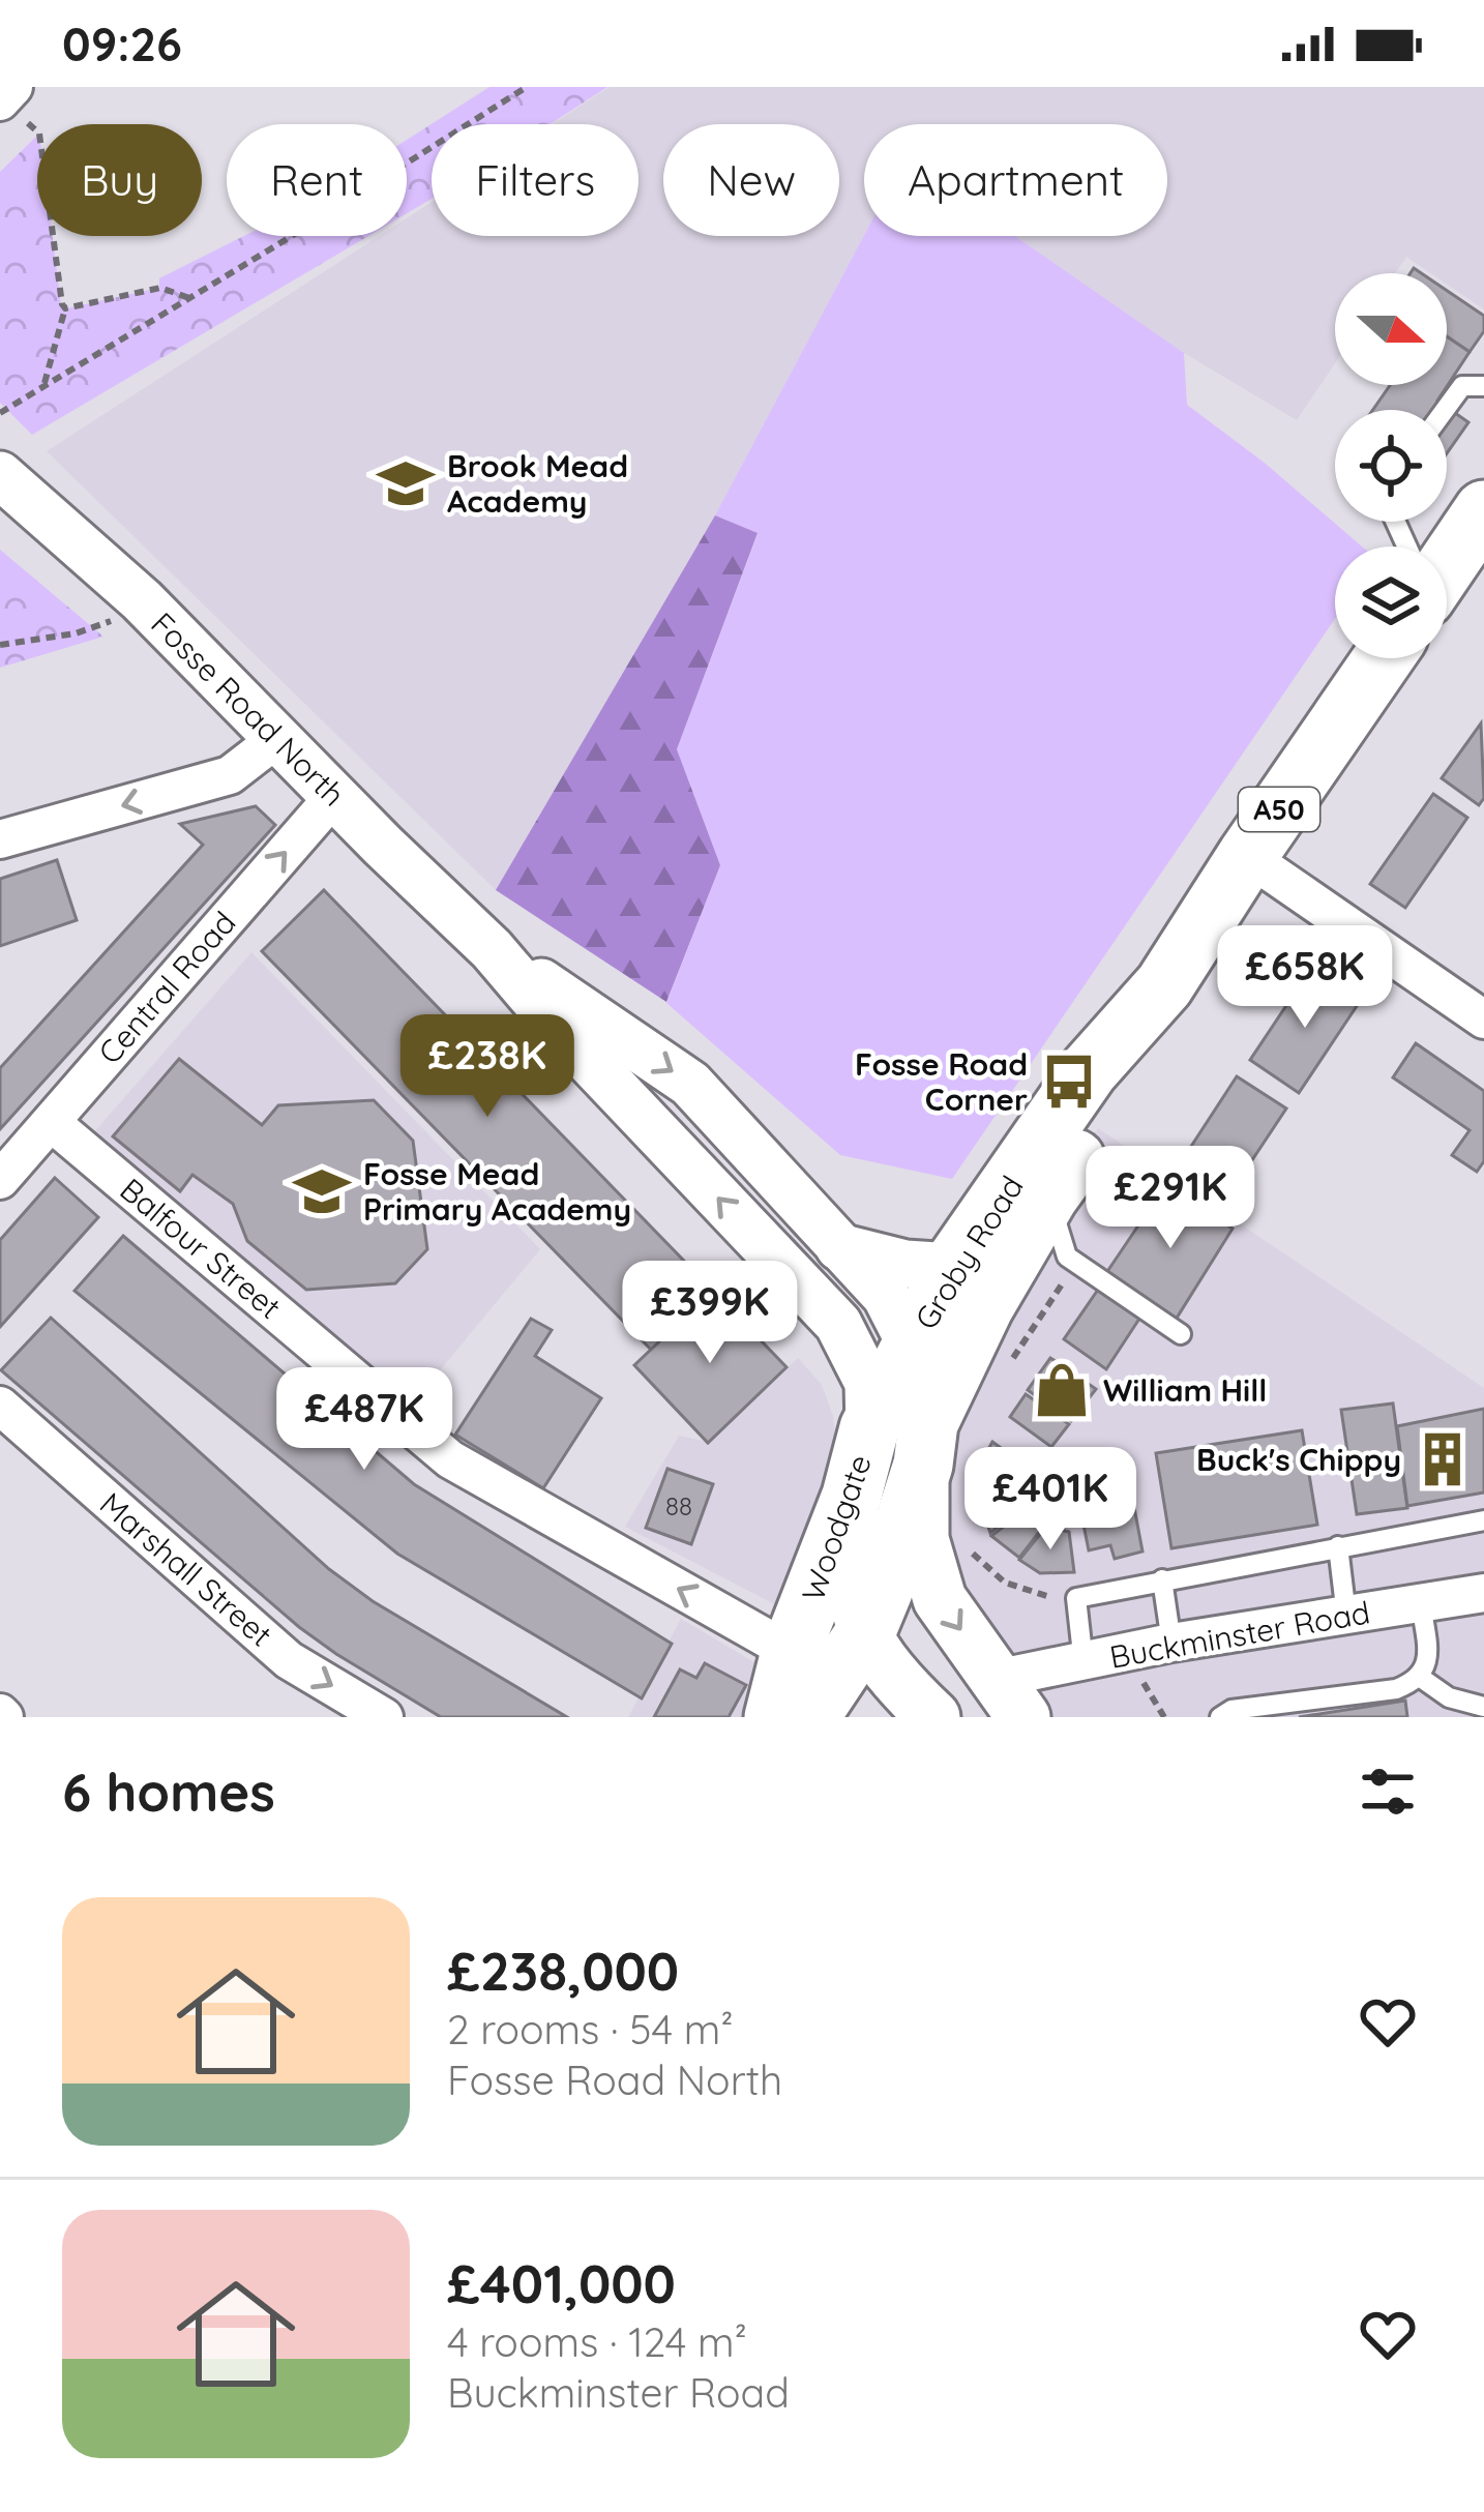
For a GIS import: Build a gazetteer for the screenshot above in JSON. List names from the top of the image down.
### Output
{
  "streets": {
    "main road": ["A50", "Groby Road", "Woodgate"],
    "street": [
      "Fosse Road North",
      "Central Road",
      "Balfour Street",
      "Marshall Street",
      "Buckminster Road"
    ]
  },
  "crossings": [
    ["Fosse Road North", "Central Road"],
    ["Fosse Road North", "Groby Road"],
    ["Fosse Road North", "Woodgate"],
    ["Central Road", "Balfour Street"],
    ["Balfour Street", "Woodgate"],
    ["Groby Road", "Woodgate"]
  ],
  "one_way": ["Central Road", "Balfour Street", "Marshall Street"],
  "places": {
    "school or university": ["Brook Mead Academy", "Fosse Mead Primary Academy"],
    "bus stop": ["Fosse Road Corner"],
    "shop": ["William Hill"],
    "building": ["Buck's Chippy"]
  },
  "house_numbers": ["88"],
  "north": "right",
  "page": {
    "status": "09:26",
    "chip": [
      "Buy",
      "Rent",
      "Filters",
      "New",
      "Apartment"
    ],
    "price": [
      "£658K",
      "£238K",
      "£291K",
      "£399K",
      "£487K",
      "£401K"
    ],
    "heading": "6 homes",
    "list": [
      {
        "name": "£238,000",
        "note": "2 rooms · 54 m² · Fosse Road North"
      },
      {
        "name": "£401,000",
        "note": "4 rooms · 124 m² · Buckminster Road"
      }
    ]
  }
}
